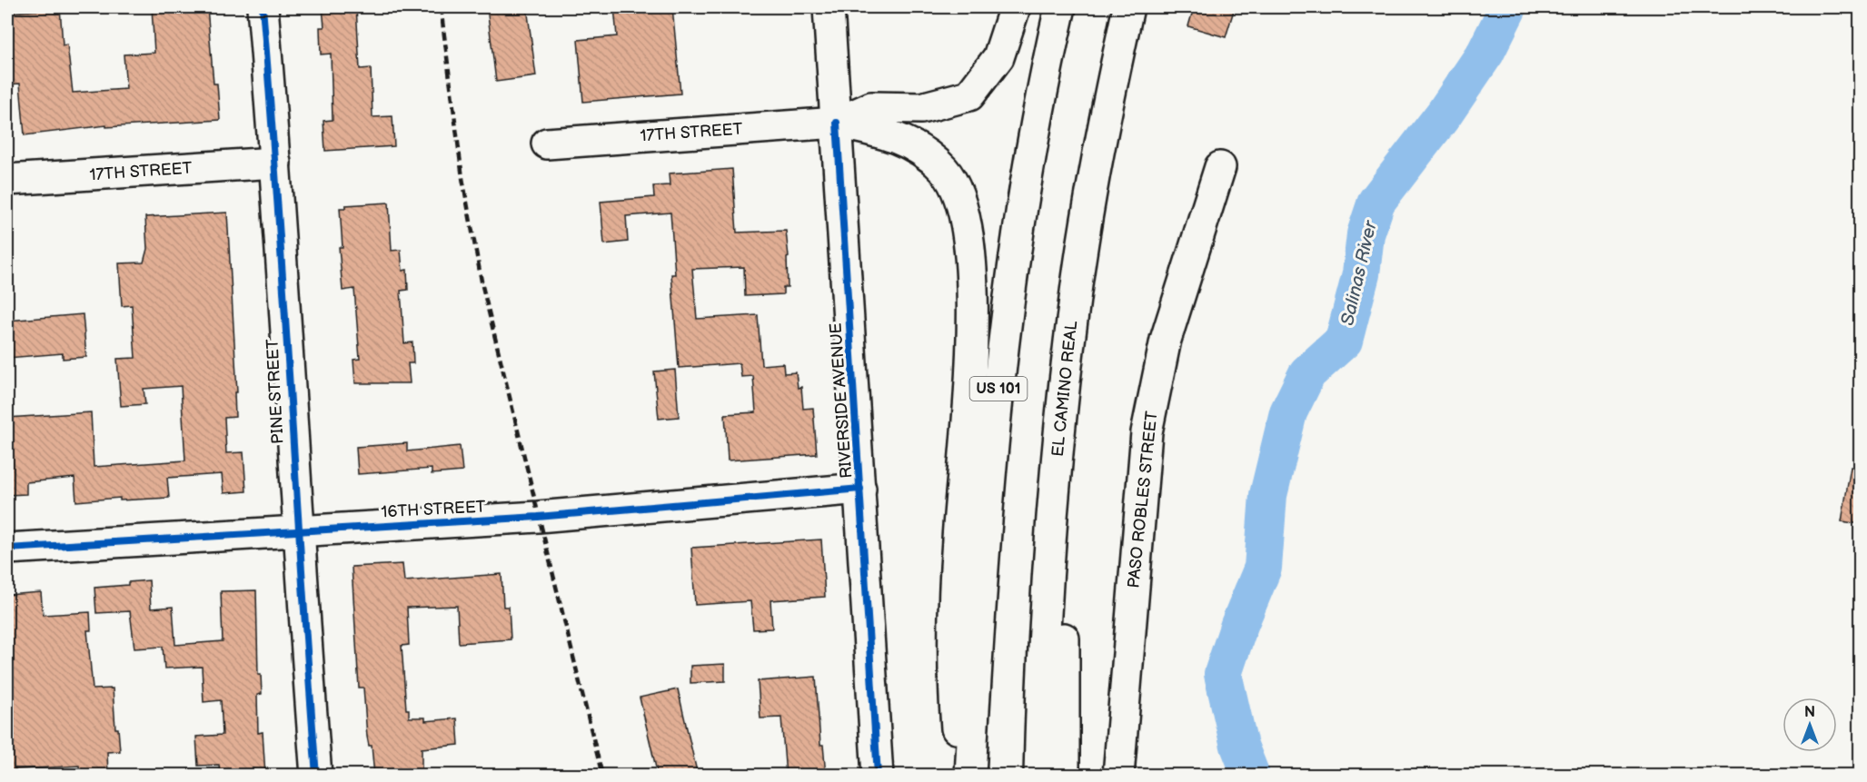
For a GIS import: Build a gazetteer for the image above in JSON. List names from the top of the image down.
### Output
{
  "streets": {
    "main road": [
      "17TH STREET",
      "US 101",
      "EL CAMINO REAL",
      "PINE STREET",
      "RIVERSIDE AVENUE",
      "PASO ROBLES STREET",
      "16TH STREET"
    ]
  },
  "crossings": [
    ["17TH STREET", "PINE STREET"],
    ["17TH STREET", "RIVERSIDE AVENUE"],
    ["PINE STREET", "16TH STREET"],
    ["RIVERSIDE AVENUE", "16TH STREET"]
  ],
  "water": ["Salinas River"],
  "north": "top"
}
